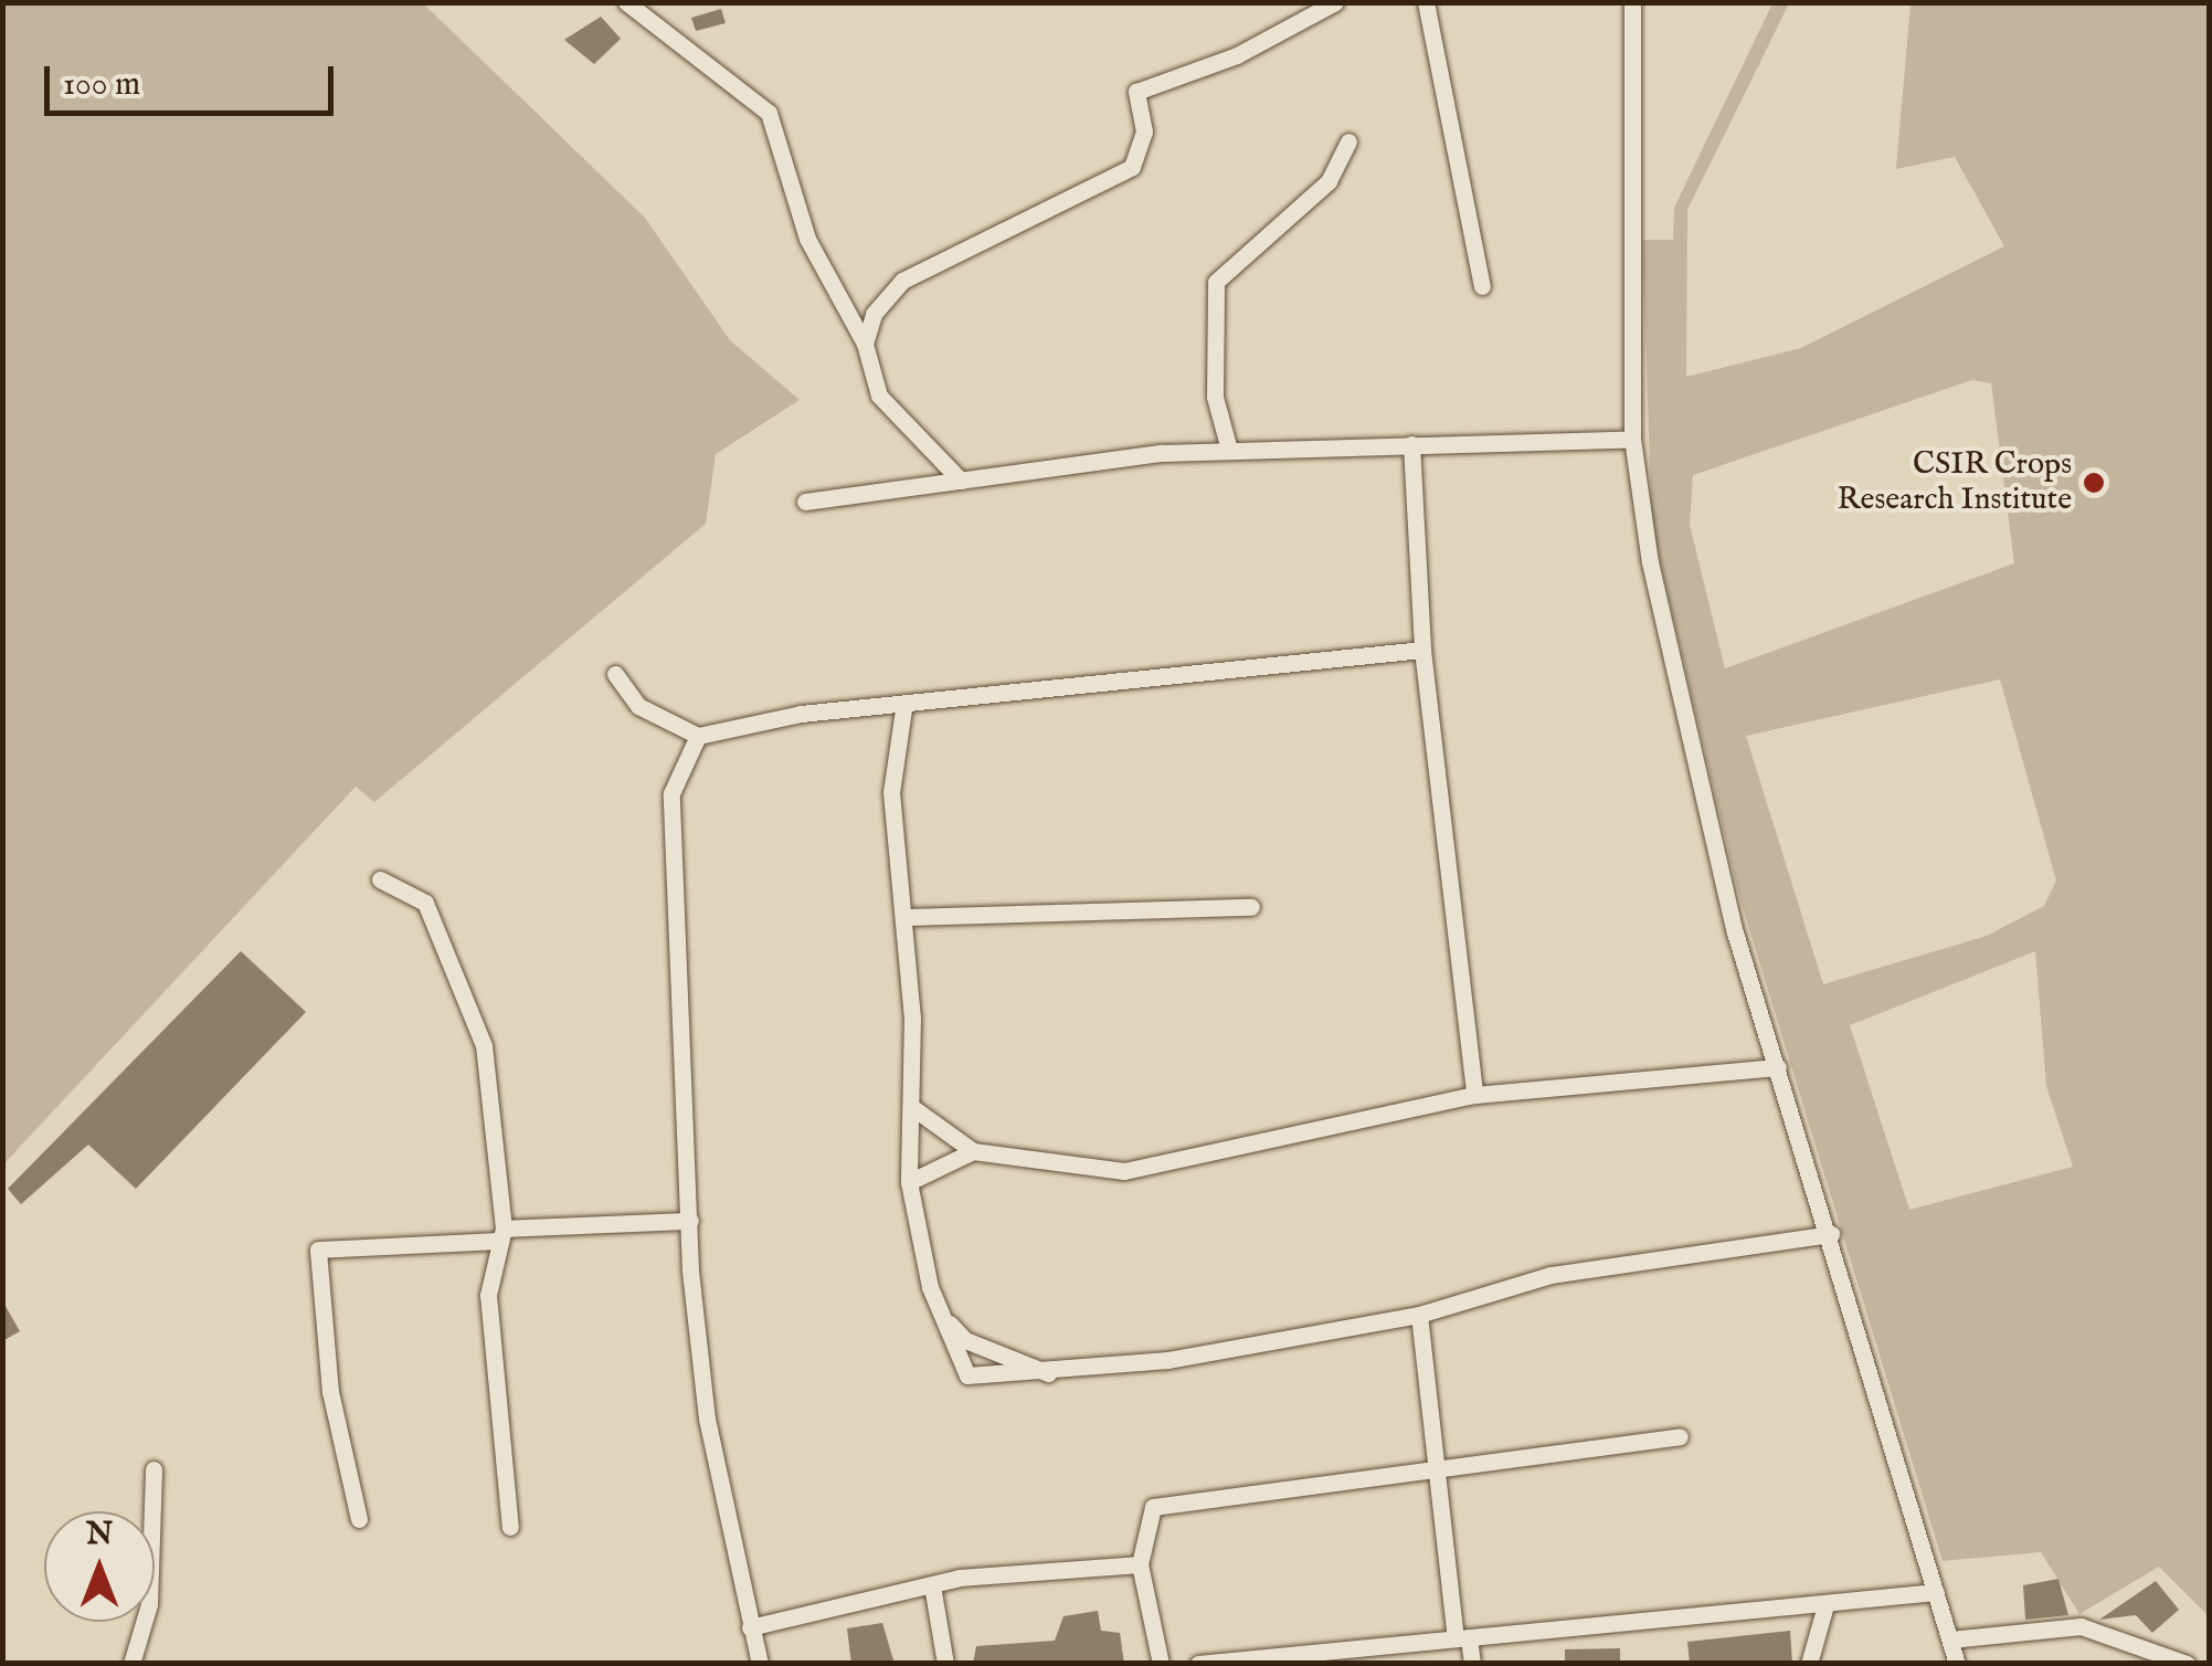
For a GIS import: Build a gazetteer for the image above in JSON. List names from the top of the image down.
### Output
{
  "places": ["CSIR Crops Research Institute"],
  "scale_bar": "100 m",
  "north": "top"
}
